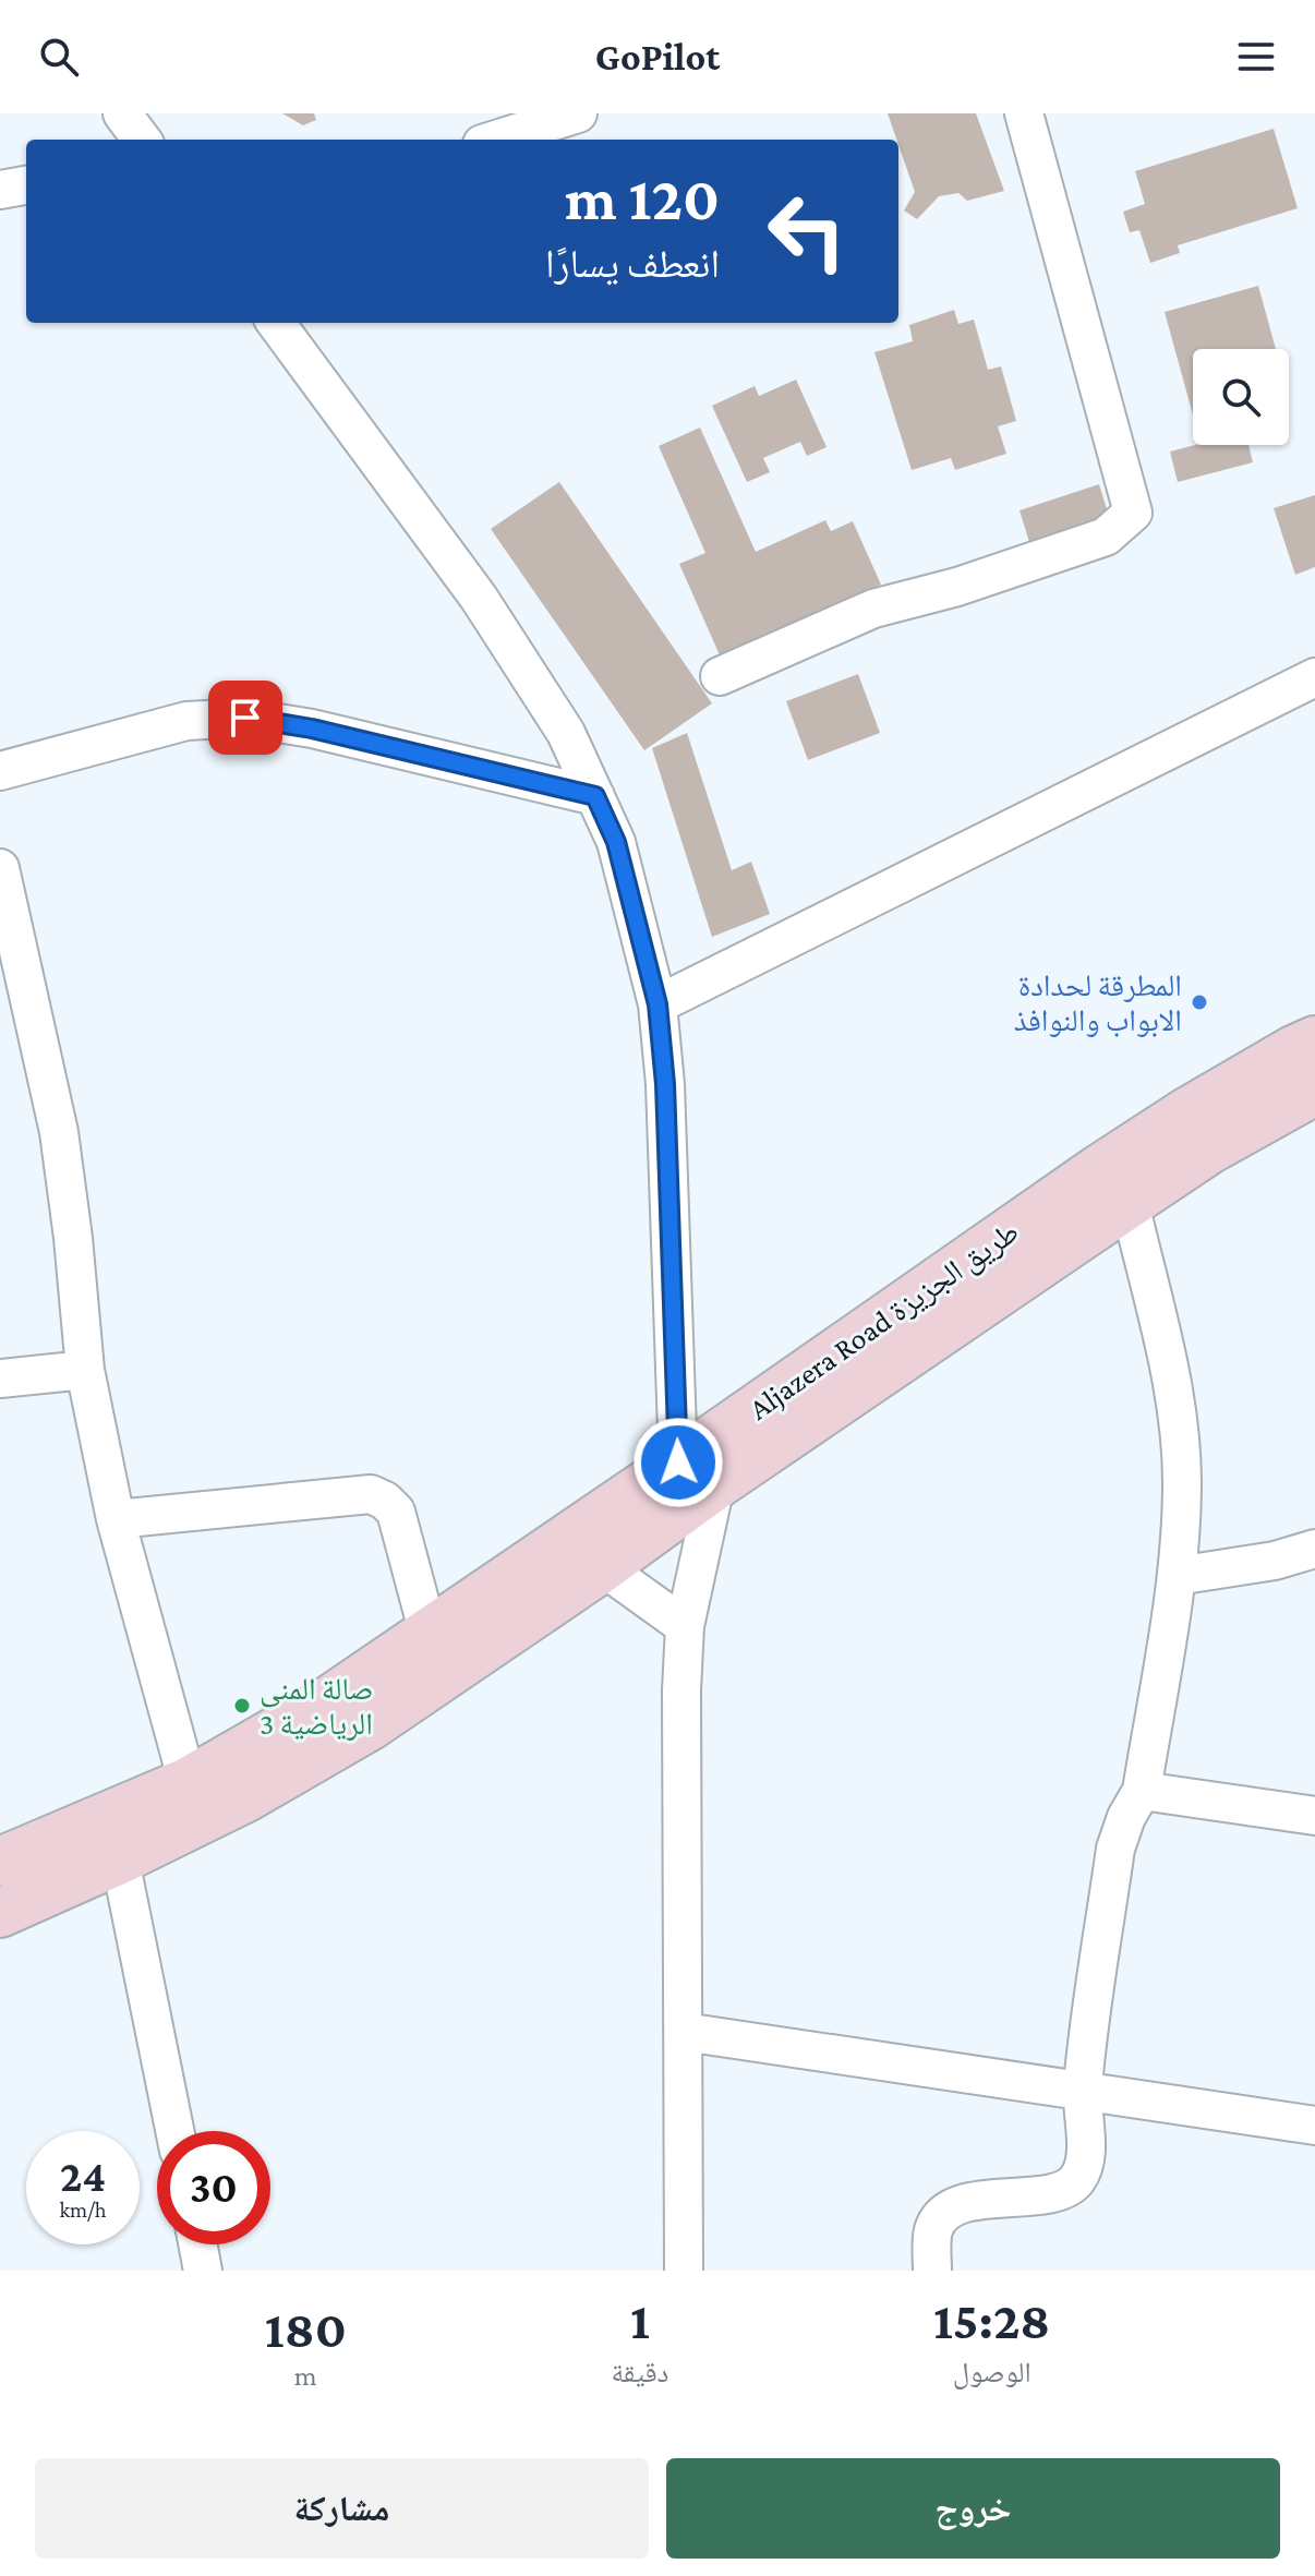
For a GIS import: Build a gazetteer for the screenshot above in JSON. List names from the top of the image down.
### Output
{
  "streets": {
    "main road": ["Aljazera Road طريق الجزيزة"]
  },
  "places": ["المطرقة لحدادة الابواب والنوافذ", "صالة المنى الرياضية 3"],
  "page": {
    "header": "GoPilot",
    "turn": ["120 m", "انعطف يسارًا"],
    "speed": "24 km/h",
    "limit": "30",
    "eta": [
      "15:28",
      "الوصول",
      "1",
      "دقيقة",
      "180",
      "m"
    ],
    "buttons": ["خروج", "مشاركة"]
  }
}
